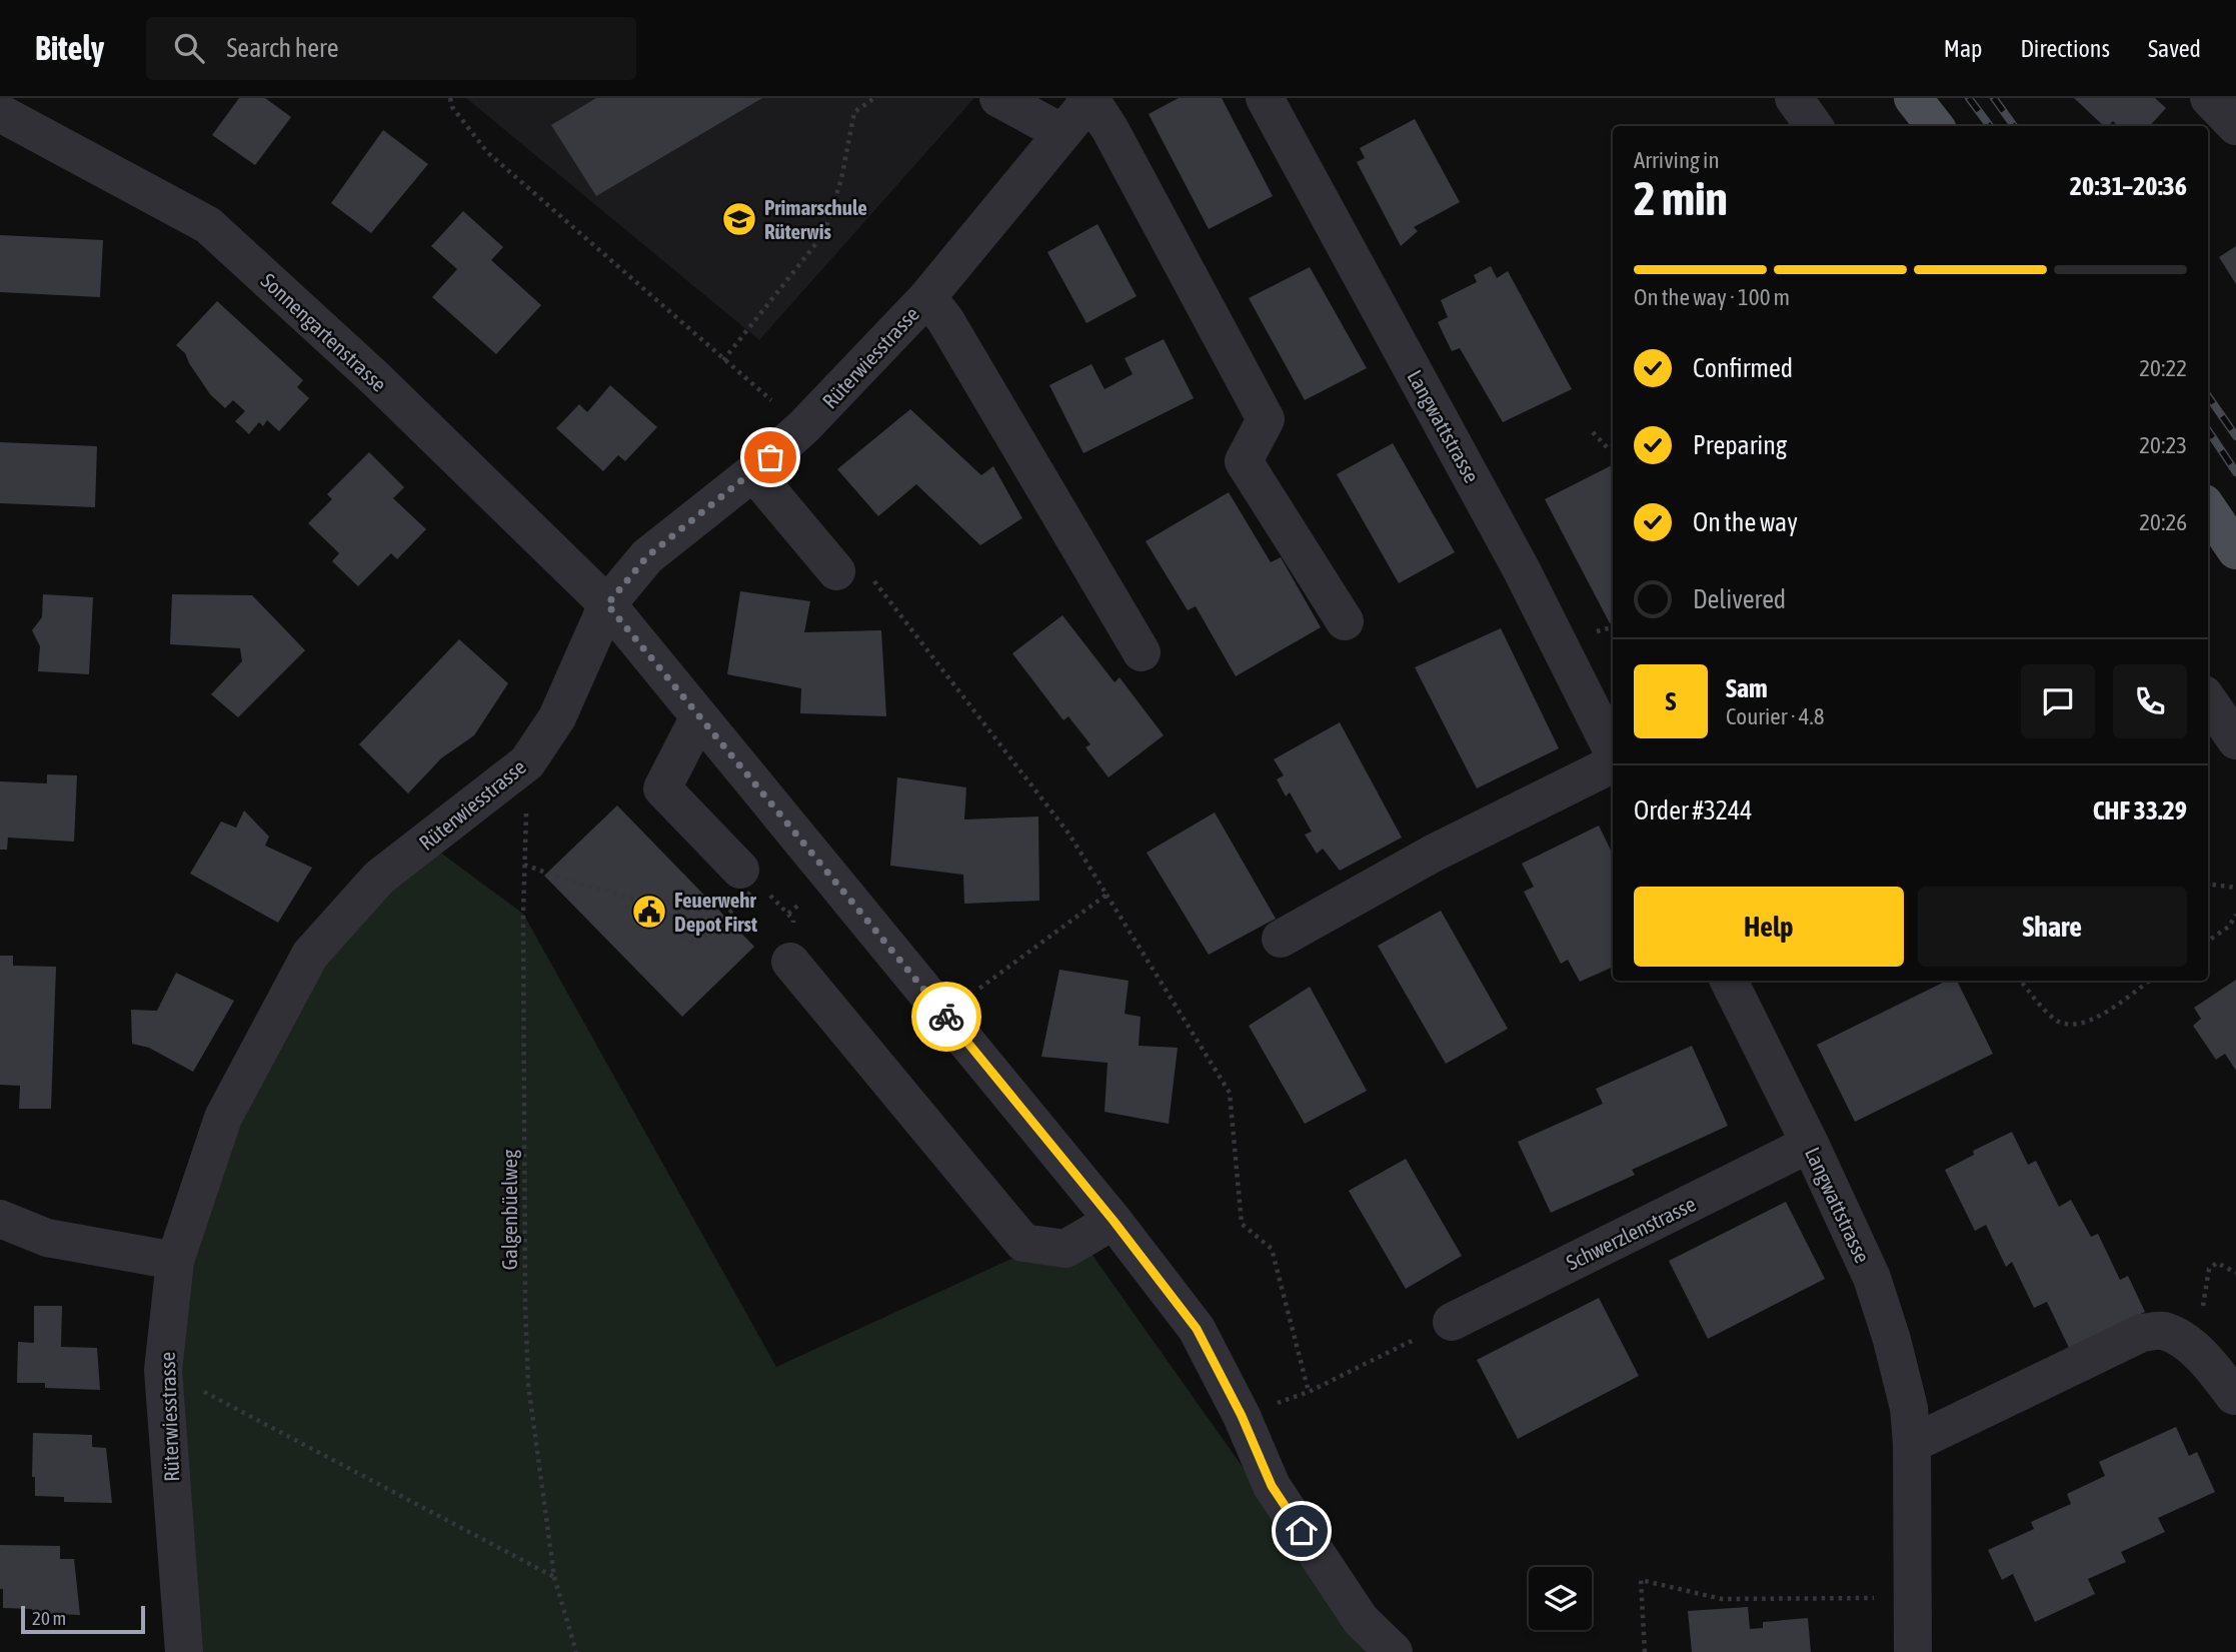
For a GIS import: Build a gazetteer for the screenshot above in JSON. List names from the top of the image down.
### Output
{
  "streets": {
    "street": [
      "Sonnengartenstrasse",
      "Rüterwiesstrasse",
      "Langwattstrasse",
      "Schwerzlenstrasse"
    ],
    "path": ["Galgenbüelweg"]
  },
  "crossings": [
    ["Sonnengartenstrasse", "Rüterwiesstrasse"],
    ["Rüterwiesstrasse", "Galgenbüelweg"],
    ["Langwattstrasse", "Schwerzlenstrasse"]
  ],
  "places": {
    "school or university": ["Primarschule Rüterwis"],
    "public building": ["Feuerwehr Depot First"]
  },
  "scale_bar": "20 m",
  "page": {
    "header": "Bitely",
    "search": "Search here",
    "nav": ["Map", "Directions", "Saved"],
    "heading": ["2 min", "Arriving in", "20:31–20:36"],
    "panel": [
      "Sam",
      "Courier · 4.8",
      "Order #3244",
      "CHF 33.29"
    ],
    "bar": "On the way · 100 m",
    "list": [
      ["Confirmed", "20:22"],
      ["Preparing", "20:23"],
      ["On the way", "20:26"],
      "Delivered"
    ],
    "round": "S",
    "buttons": ["Help", "Share"],
    "scale": "20 m"
  }
}
